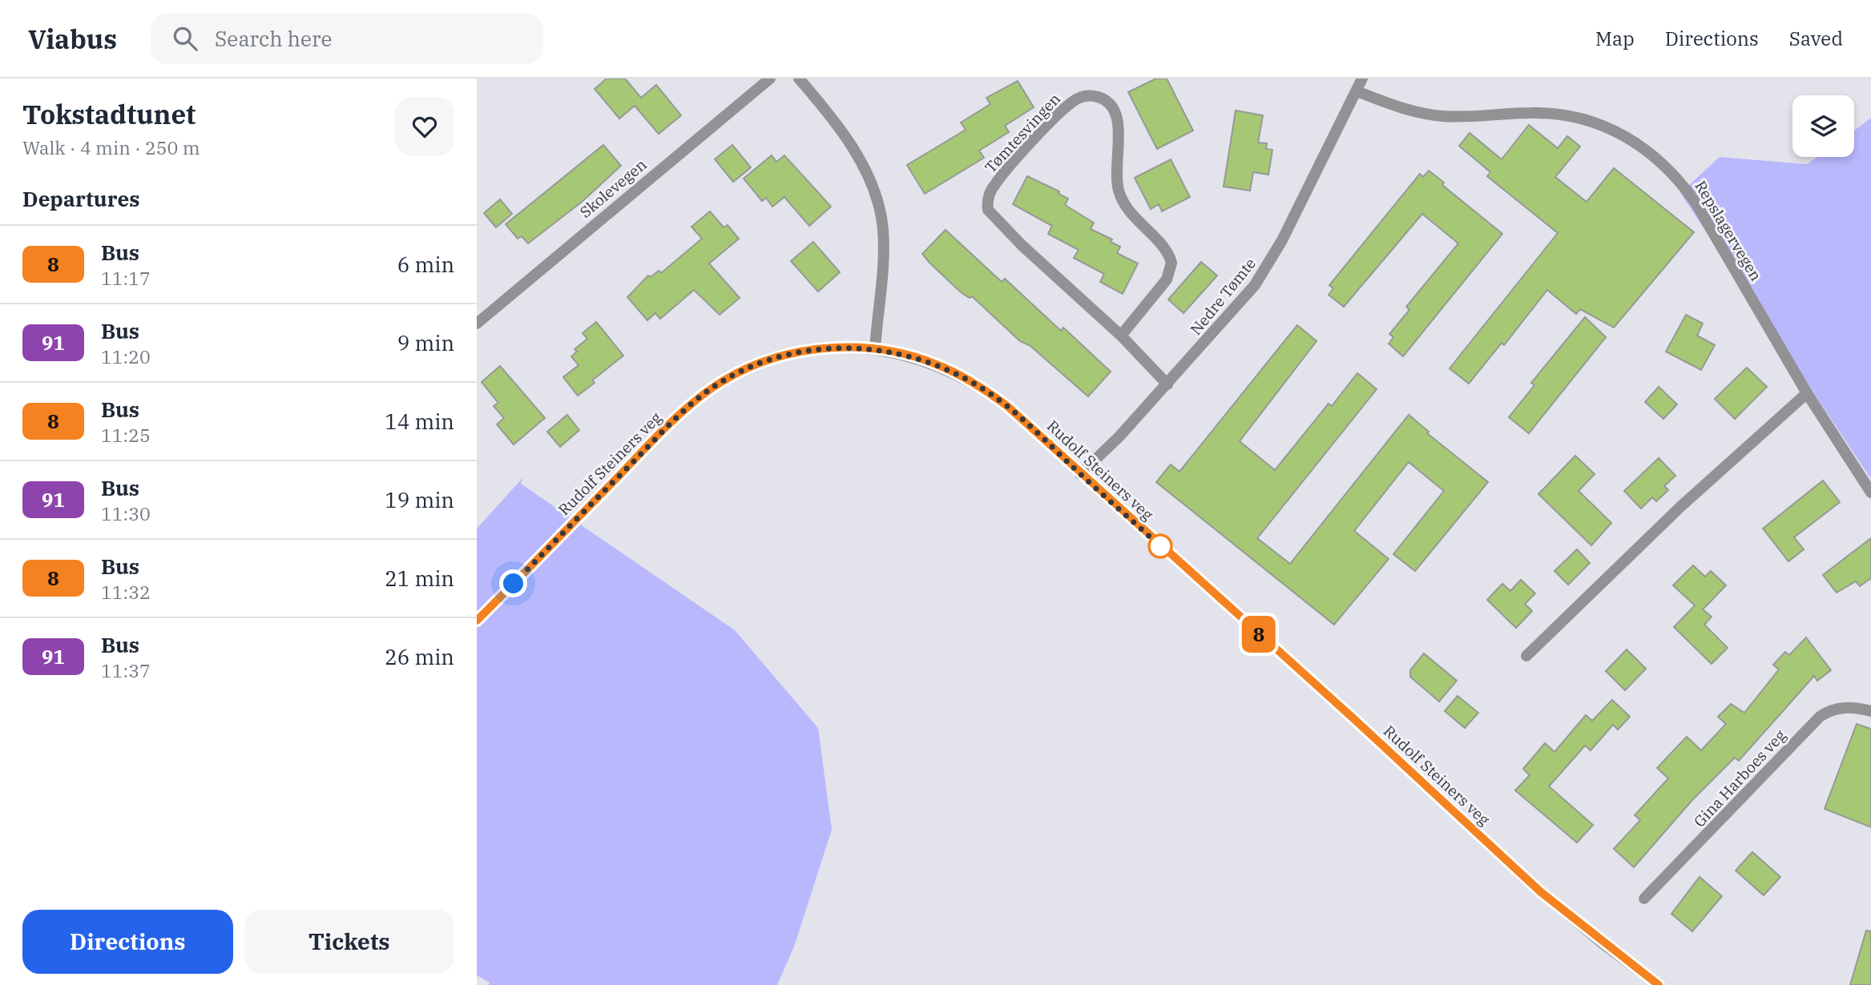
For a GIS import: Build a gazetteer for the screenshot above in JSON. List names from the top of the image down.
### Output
{
  "streets": {
    "street": [
      "Tømtesvingen",
      "Skolevegen",
      "Repslagervegen",
      "Nedre Tømte",
      "Rudolf Steiners veg",
      "Gina Harboes veg"
    ]
  },
  "crossings": [
    ["Tømtesvingen", "Nedre Tømte"],
    ["Repslagervegen", "Nedre Tømte"],
    ["Nedre Tømte", "Rudolf Steiners veg"]
  ],
  "lines": ["bus line 8"],
  "page": {
    "header": "Viabus",
    "search": "Search here",
    "nav": ["Map", "Directions", "Saved"],
    "heading": [
      ["Tokstadtunet", "Walk · 4 min · 250 m"],
      "Departures"
    ],
    "on_map": "8",
    "list": [
      {
        "mark": "8",
        "name": "Bus",
        "note": "11:17",
        "value": "6 min"
      },
      {
        "mark": "91",
        "name": "Bus",
        "note": "11:20",
        "value": "9 min"
      },
      {
        "mark": "8",
        "name": "Bus",
        "note": "11:25",
        "value": "14 min"
      },
      {
        "mark": "91",
        "name": "Bus",
        "note": "11:30",
        "value": "19 min"
      },
      {
        "mark": "8",
        "name": "Bus",
        "note": "11:32",
        "value": "21 min"
      },
      {
        "mark": "91",
        "name": "Bus",
        "note": "11:37",
        "value": "26 min"
      }
    ],
    "buttons": ["Directions", "Tickets"]
  }
}
